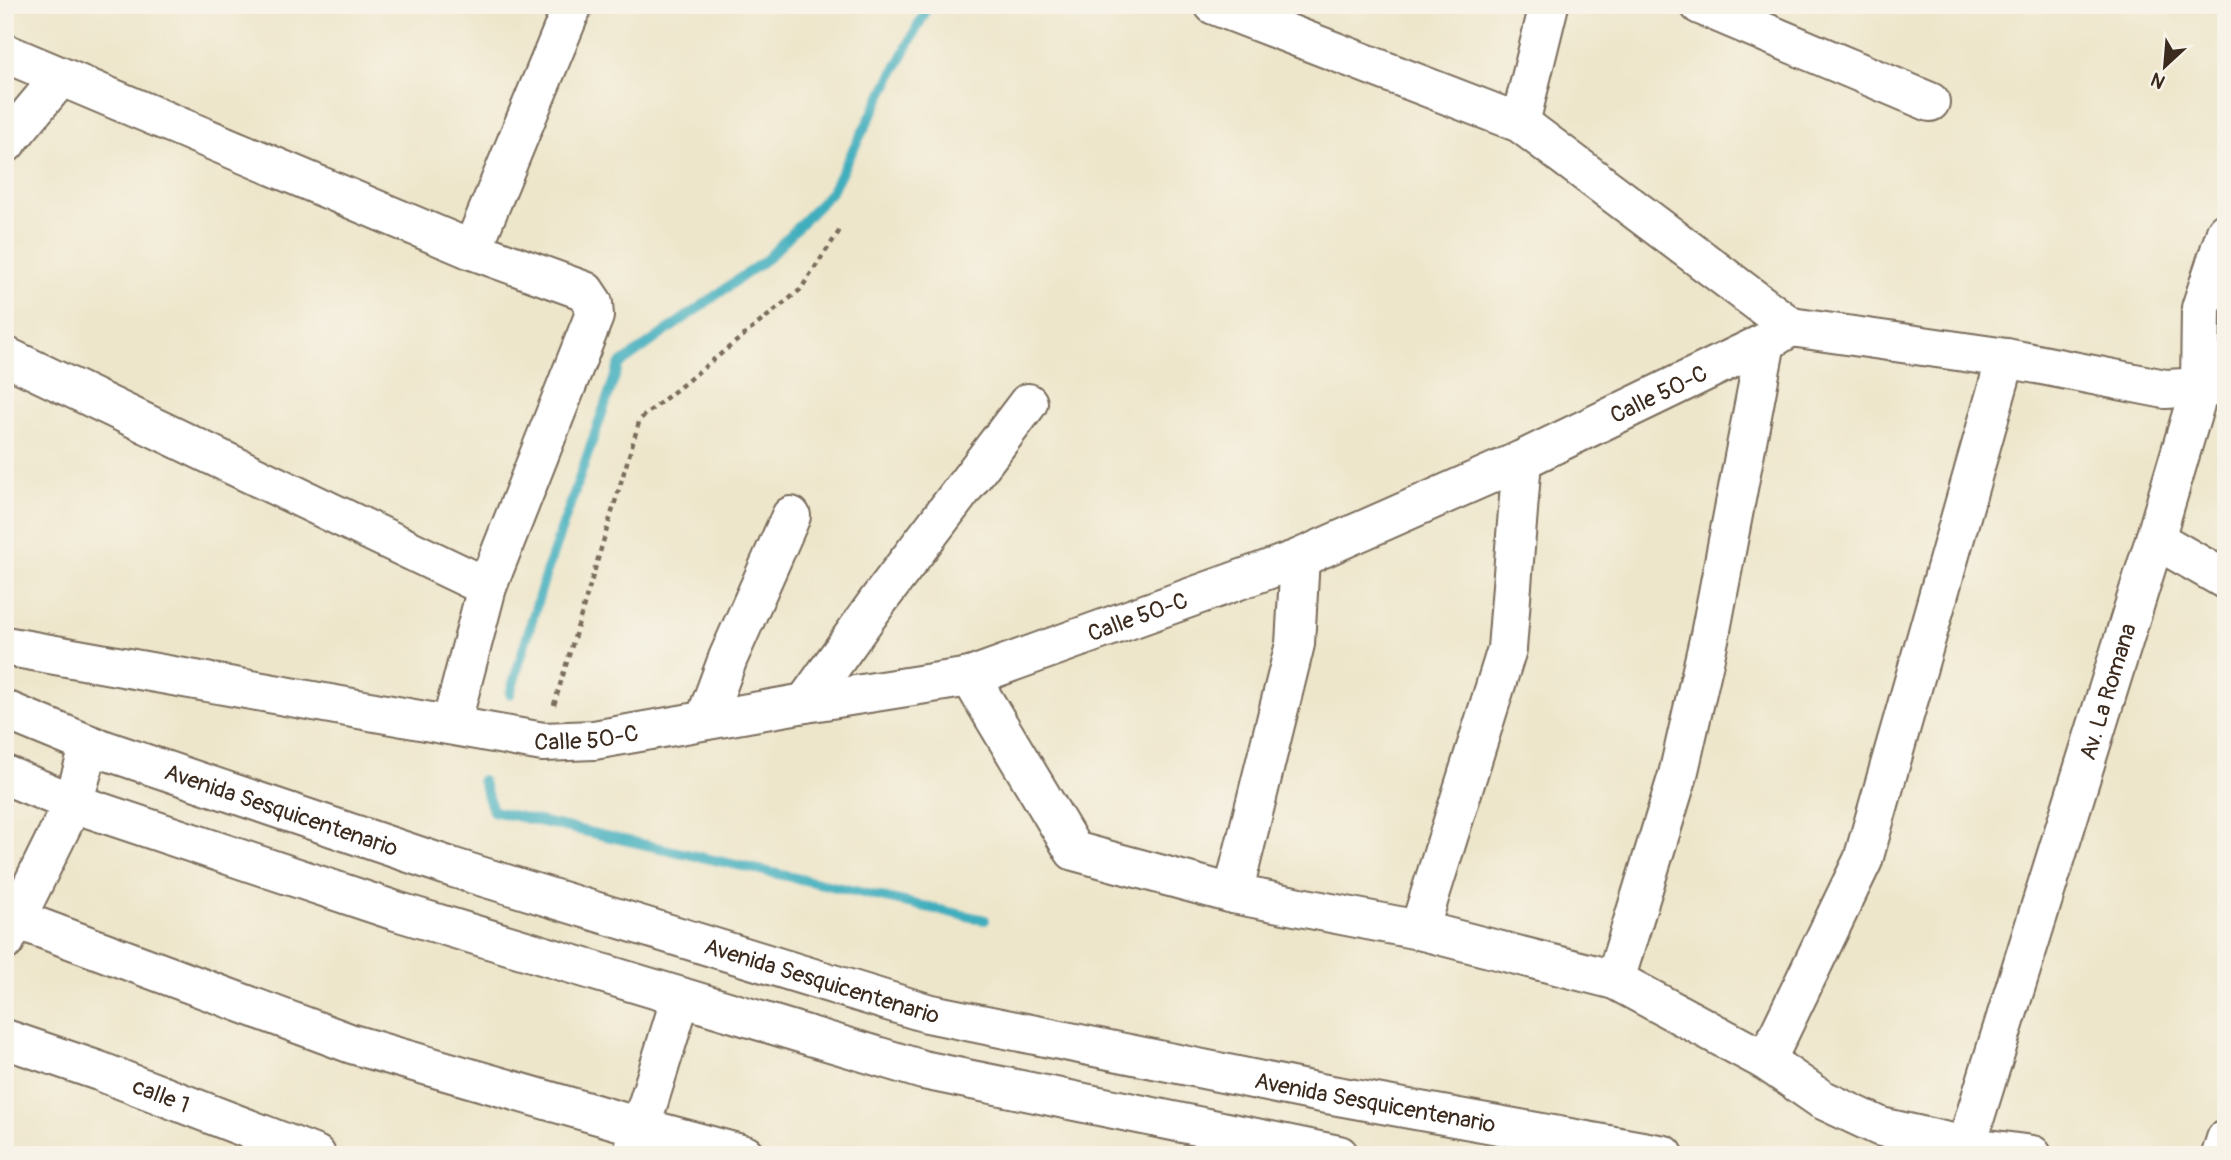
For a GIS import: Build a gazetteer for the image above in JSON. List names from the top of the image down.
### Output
{
  "streets": {
    "street": [
      "Calle 50-C",
      "Av. La Romana",
      "Avenida Sesquicentenario",
      "calle 1"
    ]
  },
  "north": "bottom left"
}
